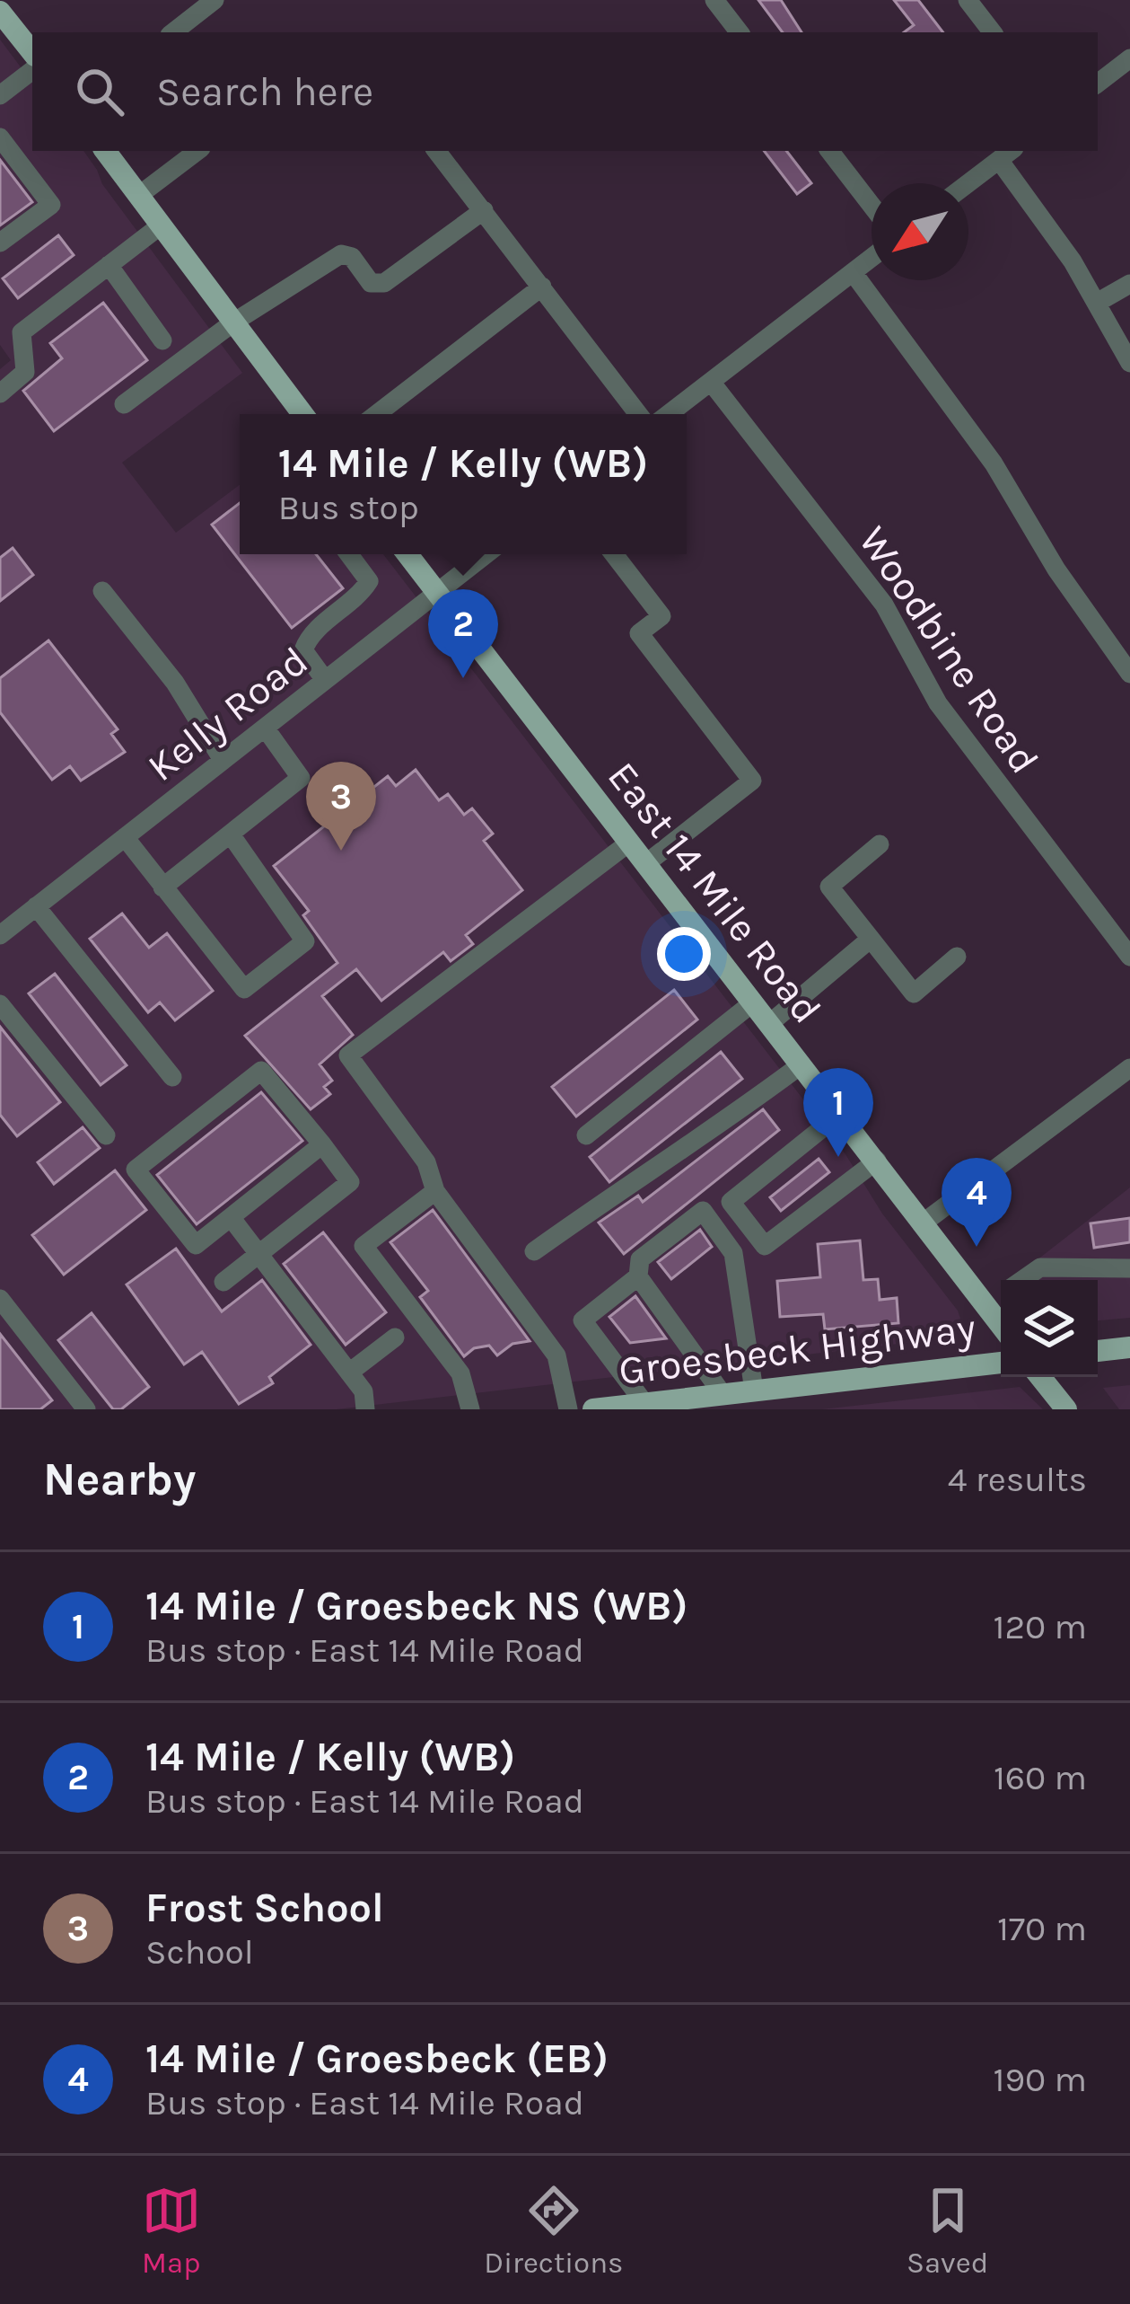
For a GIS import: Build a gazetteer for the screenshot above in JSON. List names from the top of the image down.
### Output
{
  "streets": {
    "main road": ["East 14 Mile Road", "Groesbeck Highway"],
    "street": ["Woodbine Road", "Kelly Road"]
  },
  "crossings": [
    ["Kelly Road", "East 14 Mile Road"]
  ],
  "north": "bottom left",
  "page": {
    "search": "Search here",
    "popup": ["14 Mile / Kelly (WB)", "Bus stop"],
    "pins": [
      "2",
      "3",
      "1",
      "4"
    ],
    "heading": ["Nearby", "4 results"],
    "list": [
      {
        "mark": "1",
        "name": "14 Mile / Groesbeck NS (WB)",
        "note": "Bus stop · East 14 Mile Road",
        "value": "120 m"
      },
      {
        "mark": "2",
        "name": "14 Mile / Kelly (WB)",
        "note": "Bus stop · East 14 Mile Road",
        "value": "160 m"
      },
      {
        "mark": "3",
        "name": "Frost School",
        "note": "School",
        "value": "170 m"
      },
      {
        "mark": "4",
        "name": "14 Mile / Groesbeck (EB)",
        "note": "Bus stop · East 14 Mile Road",
        "value": "190 m"
      }
    ],
    "nav": ["Map", "Directions", "Saved"]
  }
}
